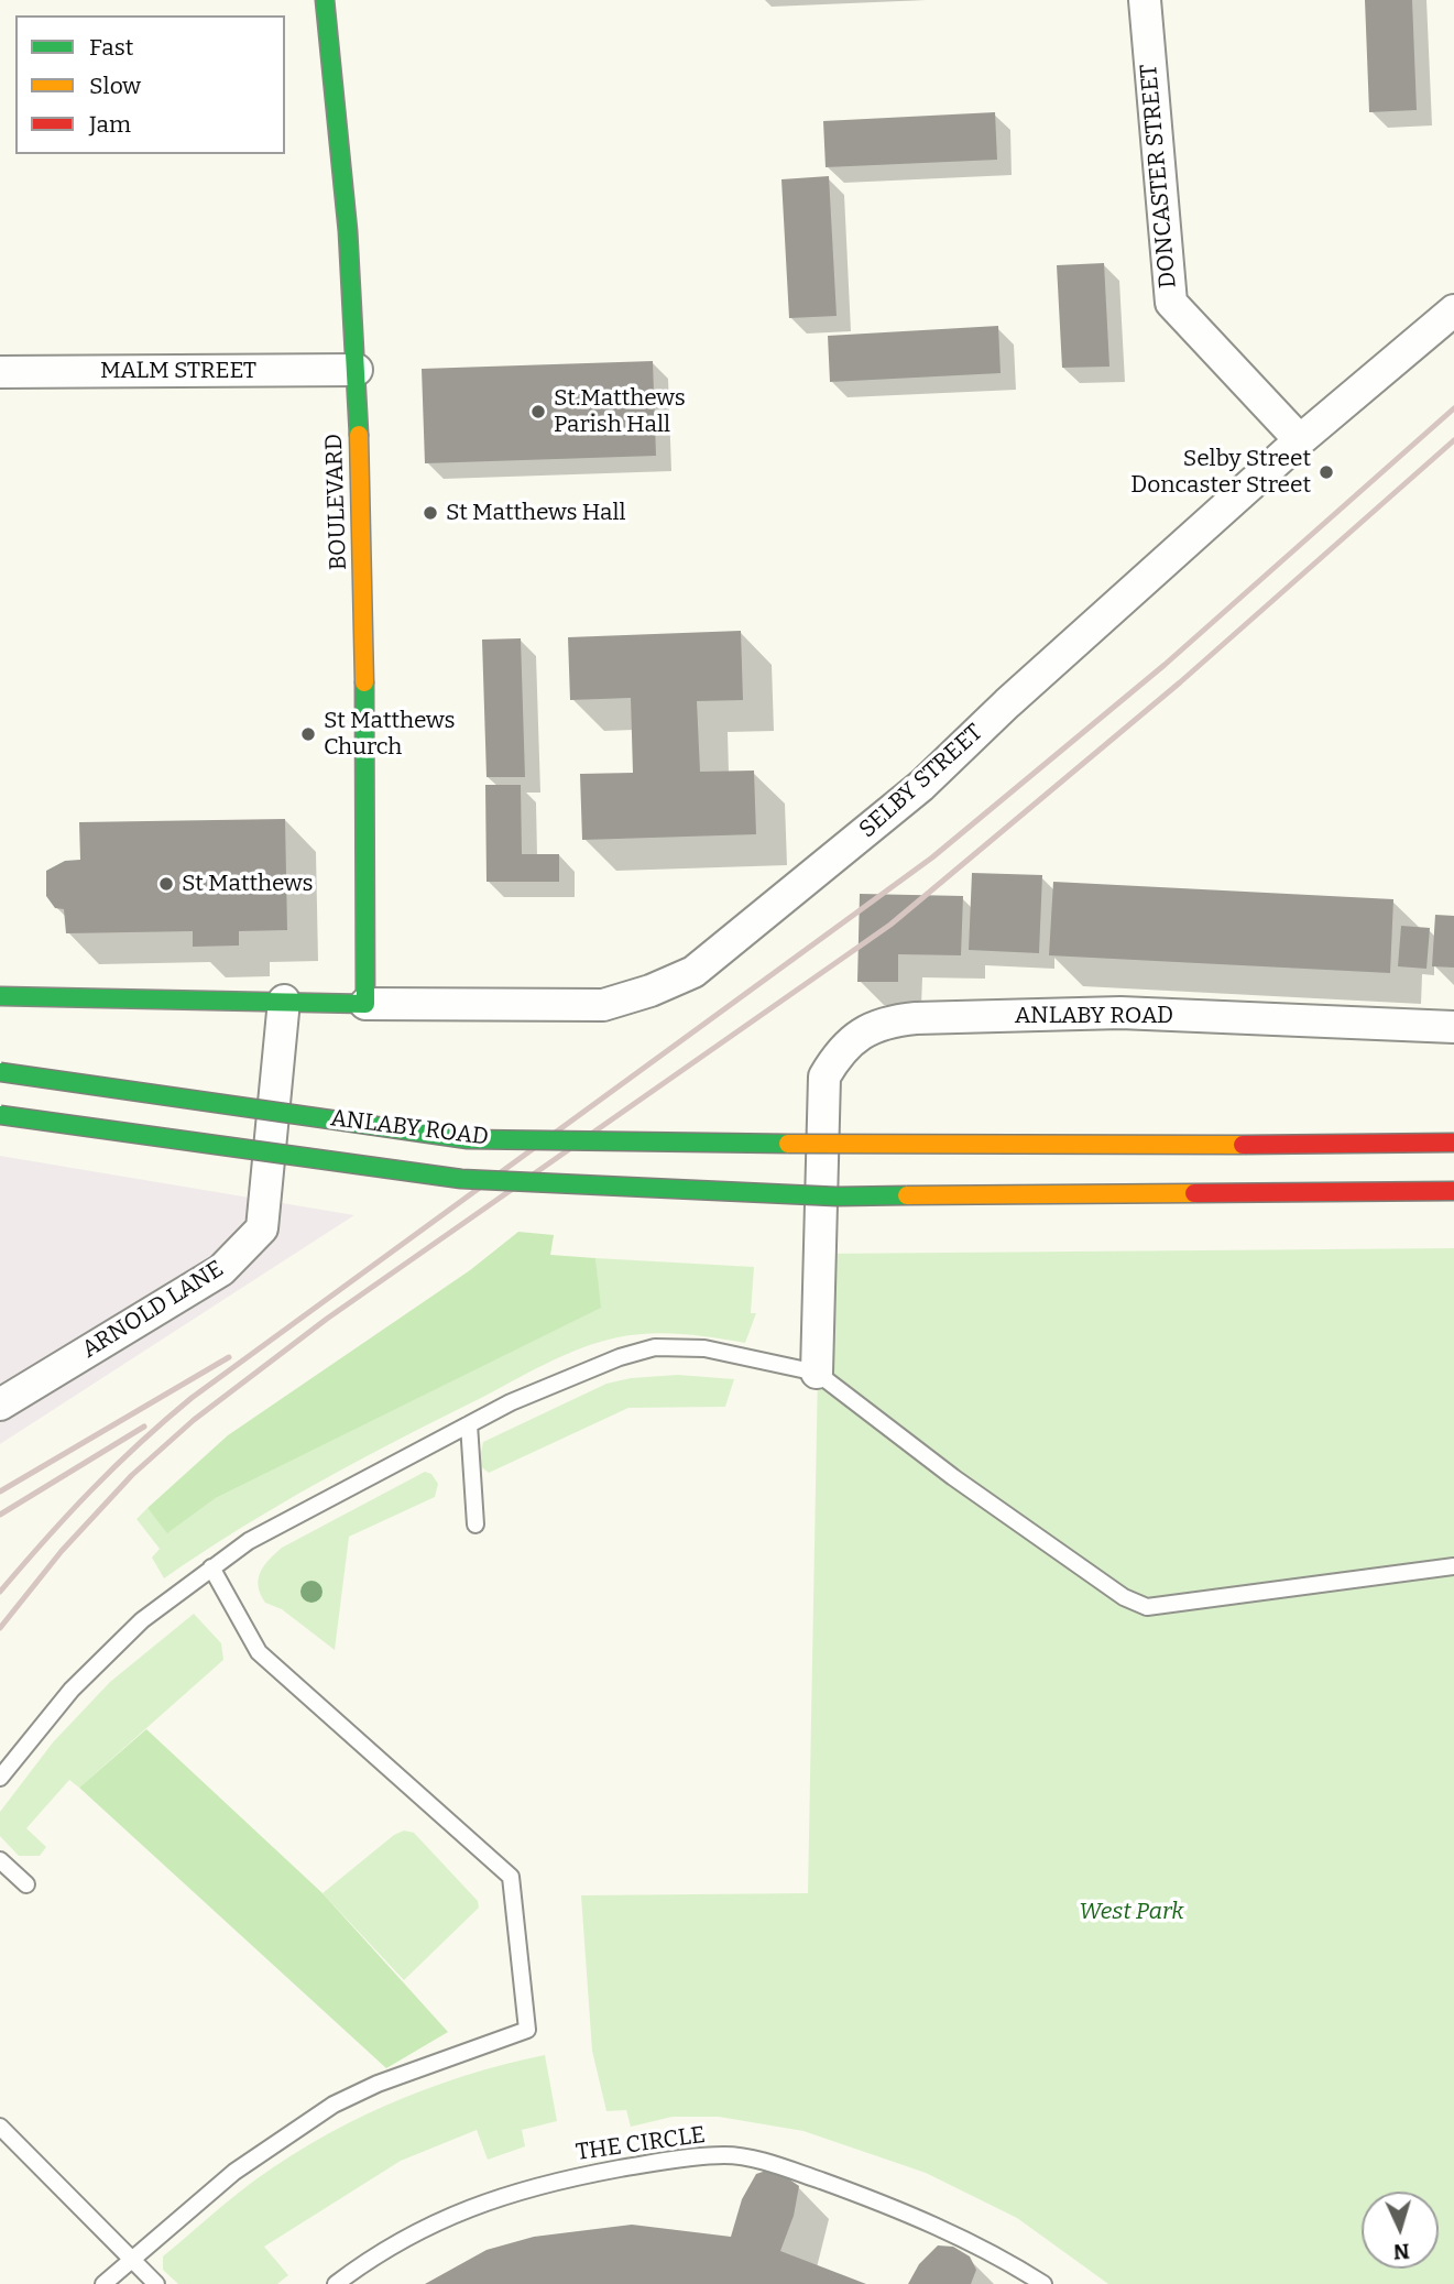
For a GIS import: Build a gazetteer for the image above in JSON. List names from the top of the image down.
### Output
{
  "streets": {
    "main road": ["BOULEVARD", "SELBY STREET", "ANLABY ROAD"],
    "street": ["DONCASTER STREET", "MALM STREET", "ARNOLD LANE"],
    "lane": ["THE CIRCLE"]
  },
  "crossings": [
    ["DONCASTER STREET", "SELBY STREET"],
    ["MALM STREET", "BOULEVARD"],
    ["BOULEVARD", "SELBY STREET"],
    ["SELBY STREET", "ARNOLD LANE"]
  ],
  "parks": ["West Park"],
  "places": [
    "St.Matthews Parish Hall",
    "Selby Street Doncaster Street",
    "St Matthews Hall",
    "St Matthews Church",
    "St Matthews"
  ],
  "legend": ["Fast", "Slow", "Jam"],
  "north": "bottom"
}
